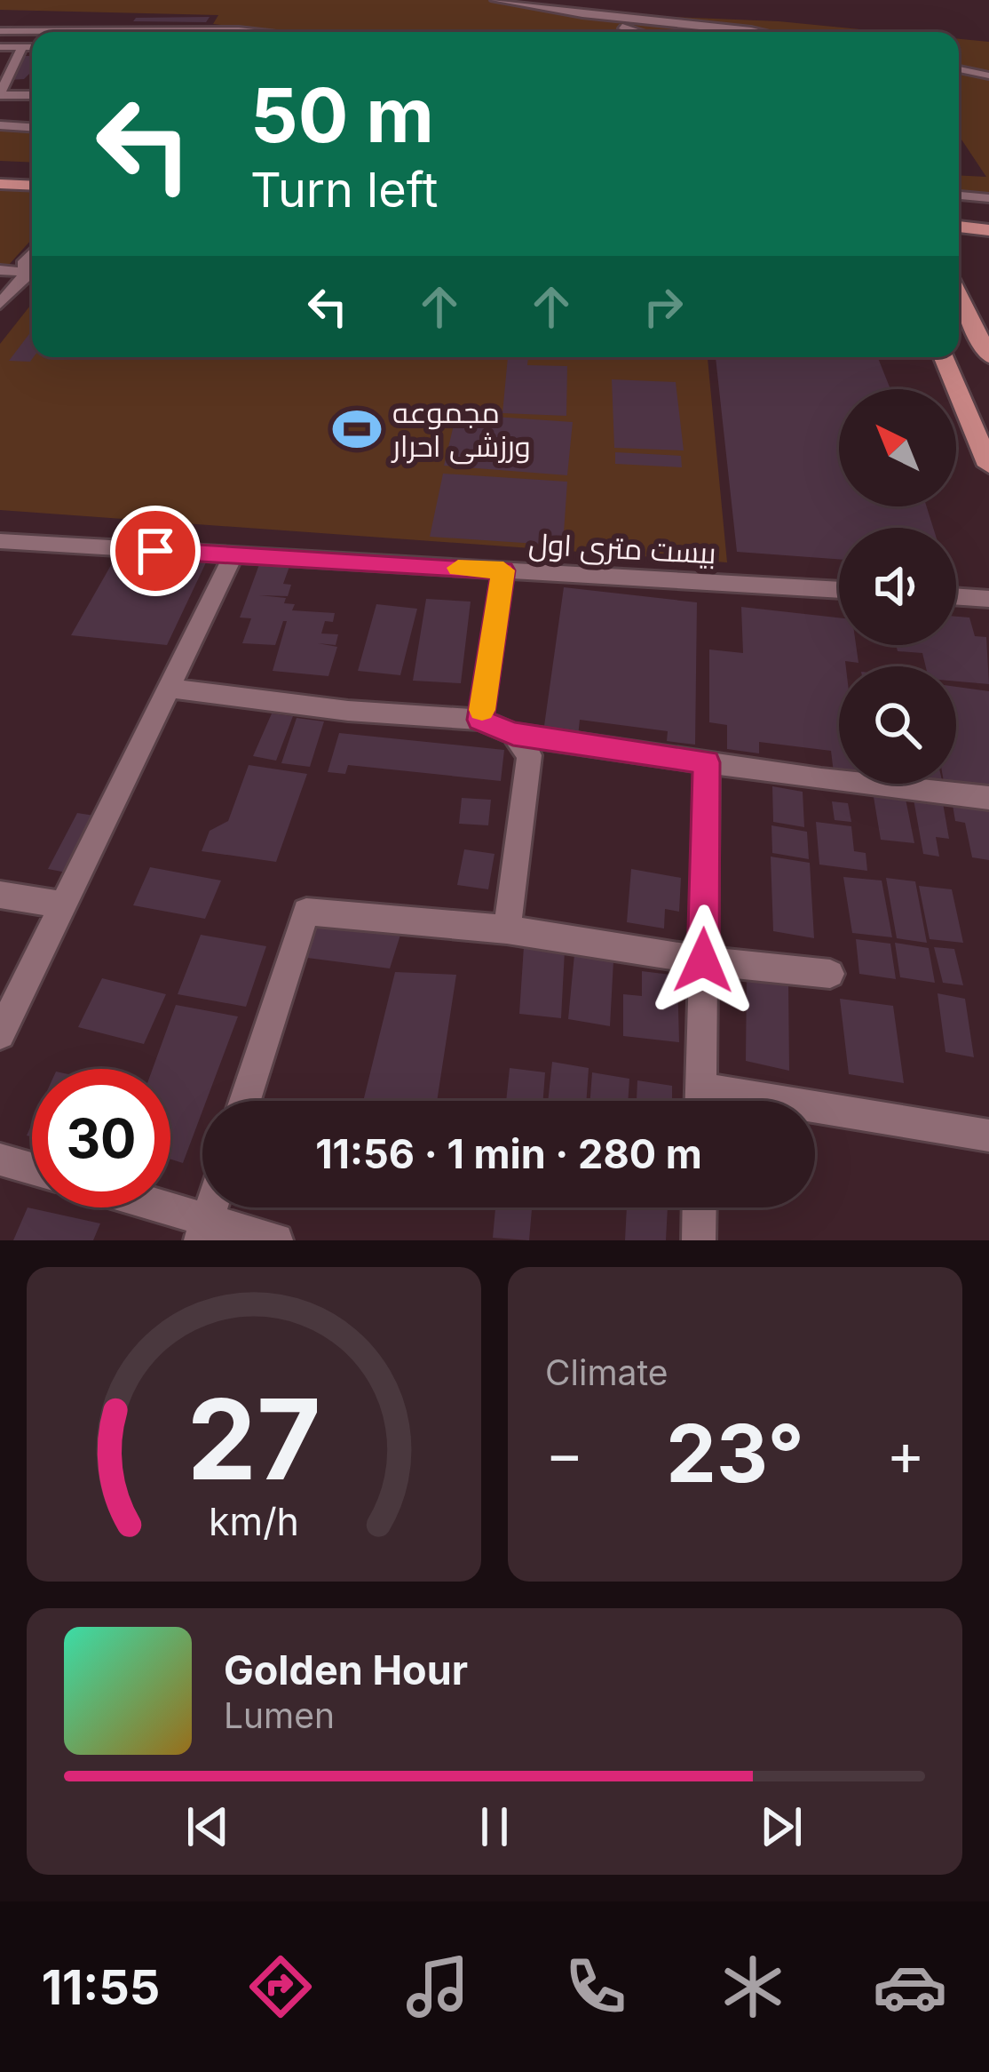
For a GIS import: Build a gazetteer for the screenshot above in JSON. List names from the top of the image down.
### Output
{
  "streets": {
    "street": ["بیست متری اول"]
  },
  "places": {
    "sports": ["مجموعه ورزشی احرار"]
  },
  "north": "top left",
  "page": {
    "turn": ["50 m", "Turn left"],
    "limit": "30",
    "trip": "11:56 · 1 min · 280 m",
    "tile": "Climate",
    "heat": ["−", "23°", "+"],
    "song": ["Golden Hour", "Lumen"],
    "tabs": "11:55",
    "gauge": ["27", "km/h"]
  }
}
